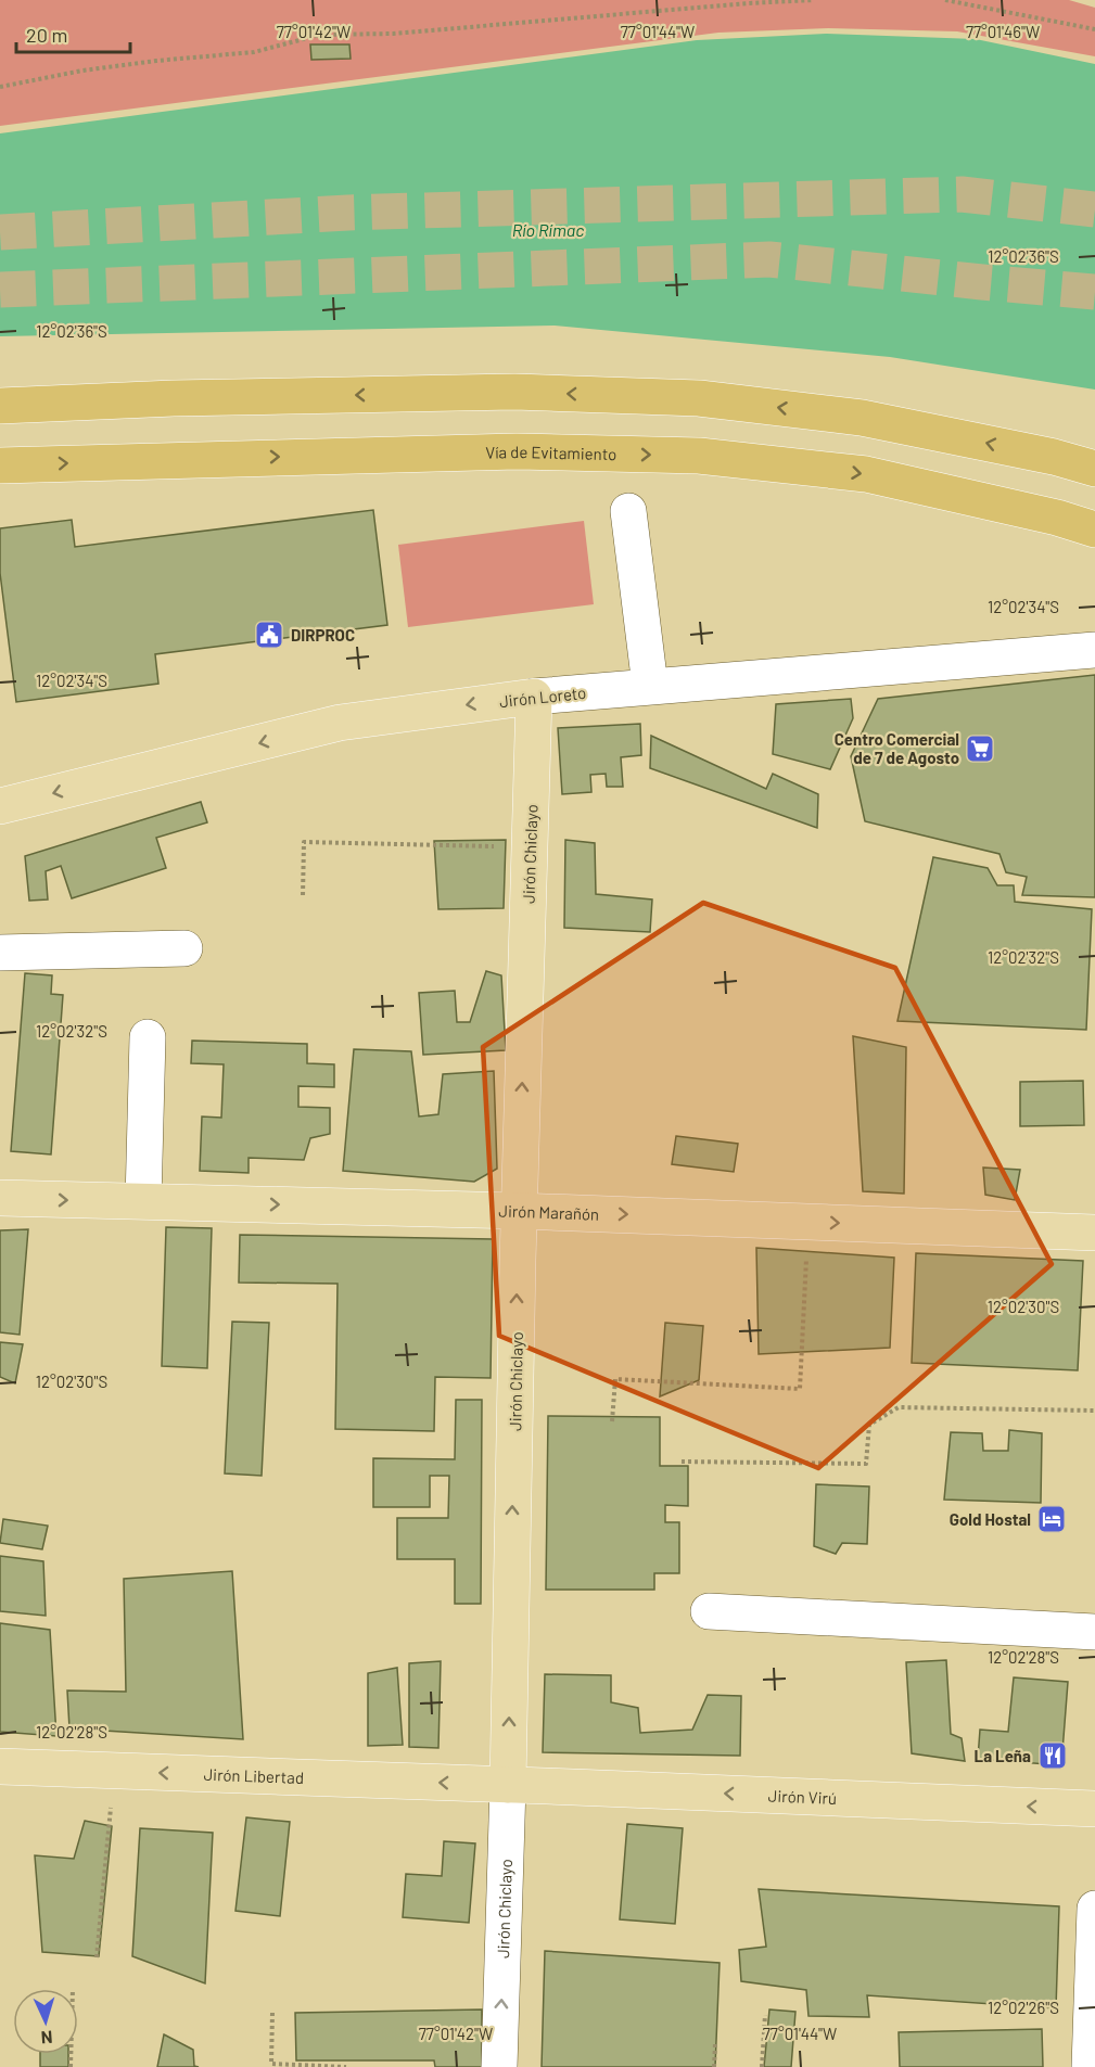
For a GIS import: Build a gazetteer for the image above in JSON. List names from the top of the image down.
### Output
{
  "streets": {
    "highway": ["Vía de Evitamiento"],
    "main road": [
      "Jirón Loreto",
      "Jirón Chiclayo",
      "Jirón Marañón",
      "Jirón Libertad",
      "Jirón Virú"
    ]
  },
  "crossings": [
    ["Jirón Loreto", "Jirón Chiclayo"],
    ["Jirón Chiclayo", "Jirón Marañón"],
    ["Jirón Chiclayo", "Jirón Libertad"],
    ["Jirón Chiclayo", "Jirón Virú"],
    ["Jirón Libertad", "Jirón Virú"]
  ],
  "one_way": [
    "Jirón Loreto",
    "Jirón Chiclayo",
    "Jirón Marañón",
    "Jirón Libertad",
    "Jirón Virú"
  ],
  "water": ["Río Rímac"],
  "places": {
    "public building": ["DIRPROC"],
    "supermarket": ["Centro Comercial de 7 de Agosto"],
    "hotel": ["Gold Hostal"],
    "restaurant": ["La Leña"]
  },
  "scale_bar": "20 m",
  "north": "bottom",
  "coordinates": [
    "77°01'42\"W",
    "77°01'44\"W",
    "77°01'46\"W",
    "12°02'36\"S",
    "12°02'34\"S",
    "12°02'32\"S",
    "12°02'30\"S",
    "12°02'28\"S",
    "12°02'26\"S"
  ]
}
